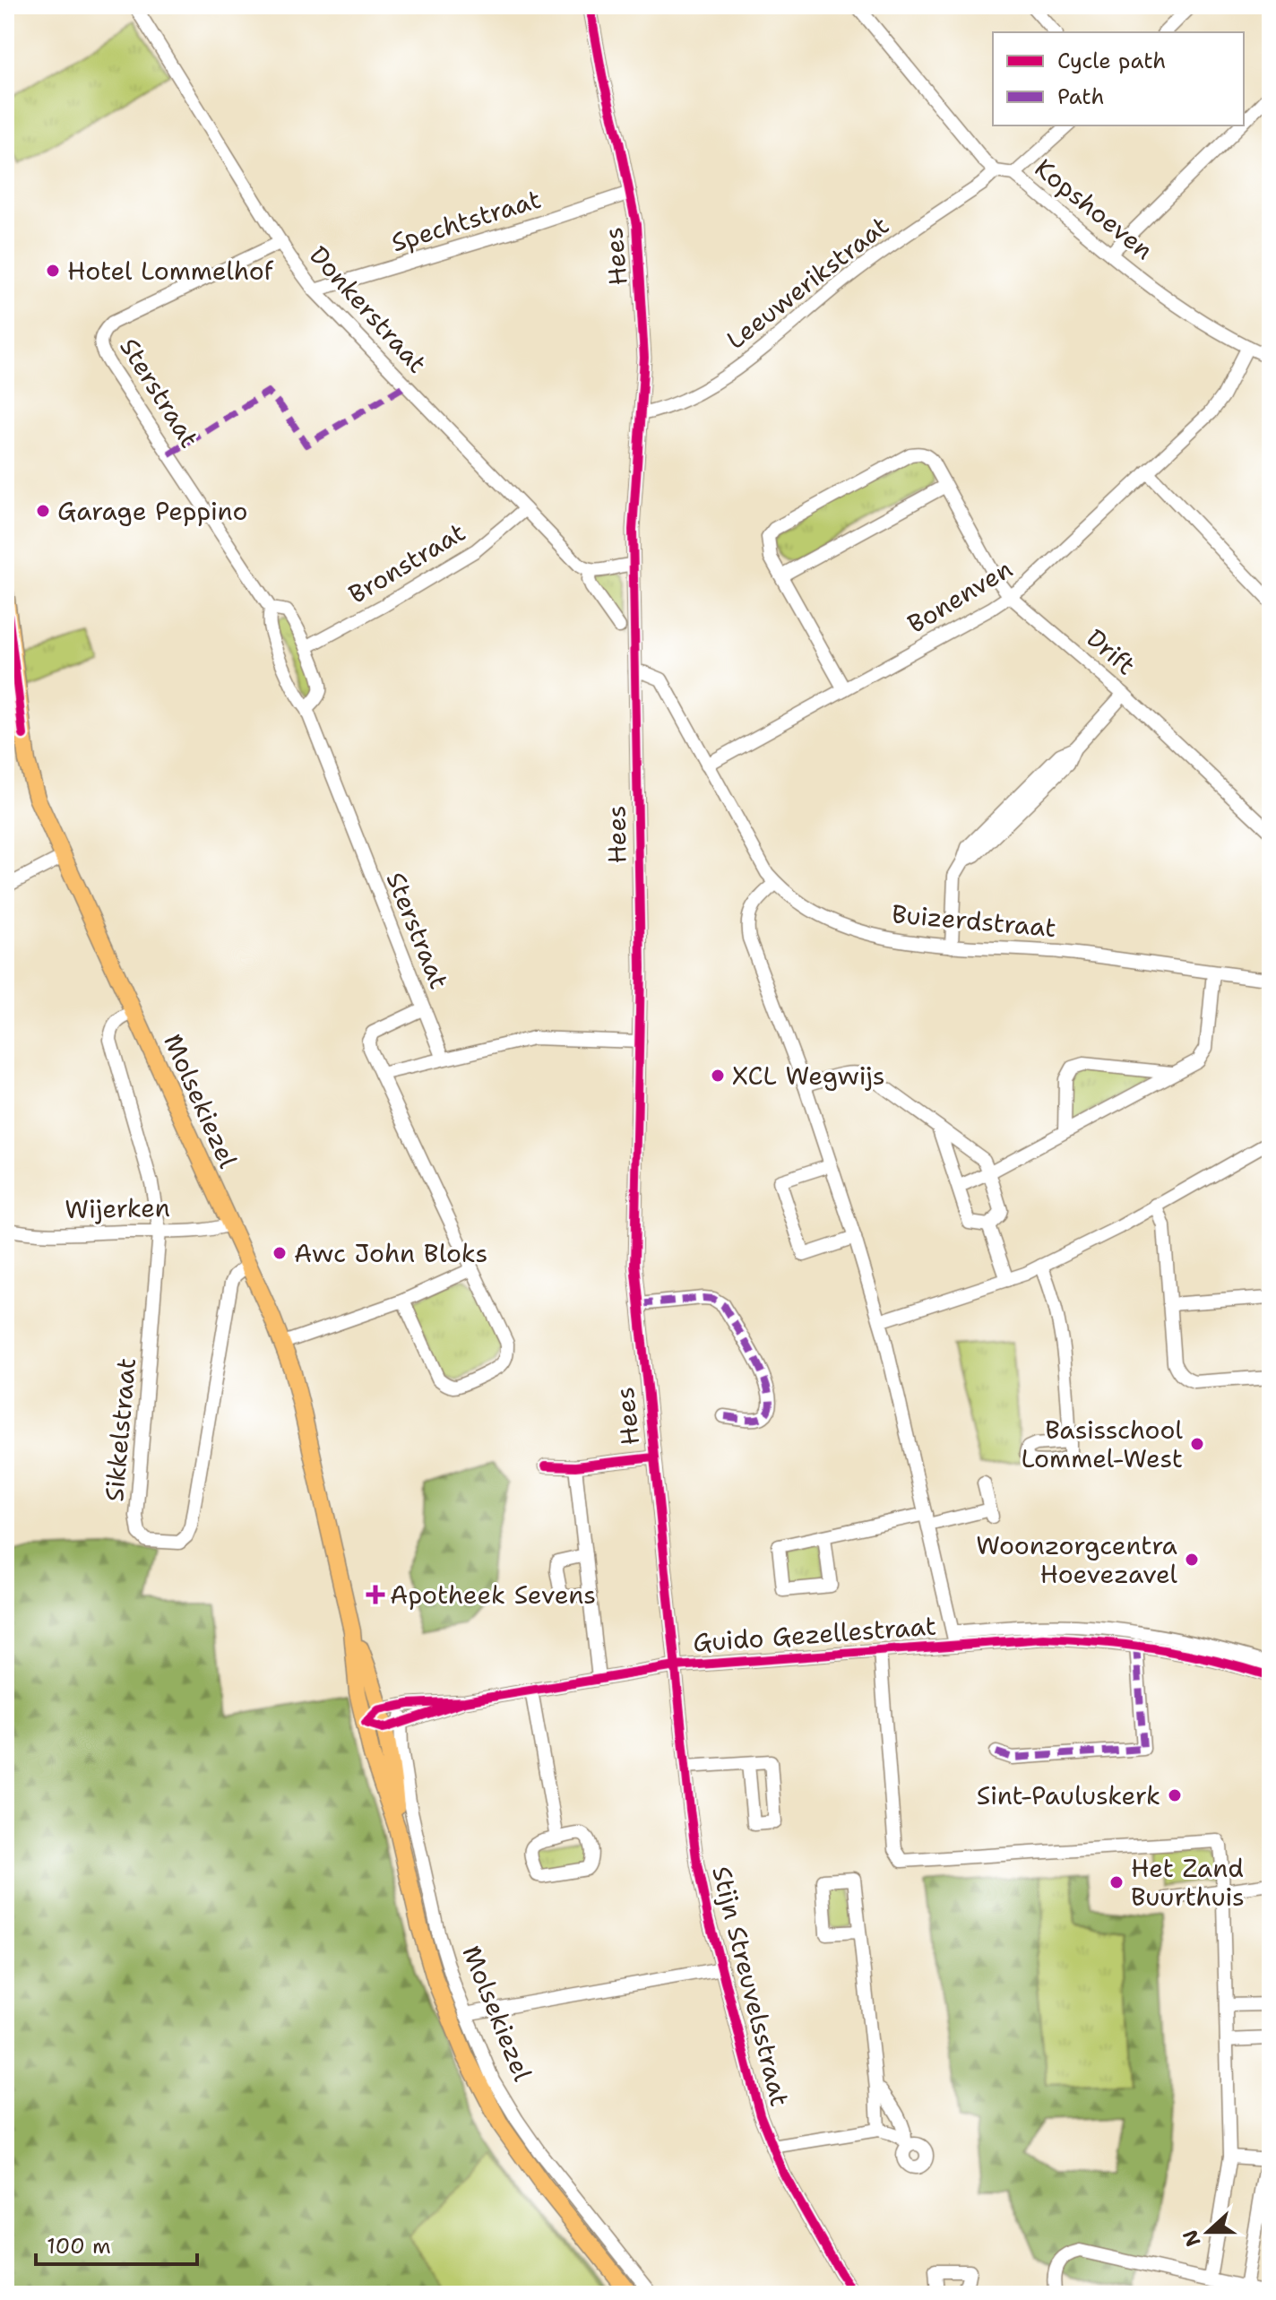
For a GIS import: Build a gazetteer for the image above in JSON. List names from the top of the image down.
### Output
{
  "streets": {
    "main road": ["Molsekiezel"],
    "street": [
      "Kopshoeven",
      "Spechtstraat",
      "Hees",
      "Leeuwerikstraat",
      "Donkerstraat",
      "Sterstraat",
      "Bronstraat",
      "Bonenven",
      "Drift",
      "Buizerdstraat",
      "Wijerken",
      "Sikkelstraat",
      "Guido Gezellestraat",
      "Stijn Streuvelsstraat"
    ]
  },
  "crossings": [
    ["Kopshoeven", "Leeuwerikstraat"],
    ["Kopshoeven", "Bonenven"],
    ["Spechtstraat", "Hees"],
    ["Spechtstraat", "Donkerstraat"],
    ["Hees", "Leeuwerikstraat"],
    ["Hees", "Buizerdstraat"],
    ["Hees", "Guido Gezellestraat"],
    ["Hees", "Stijn Streuvelsstraat"],
    ["Donkerstraat", "Sterstraat"],
    ["Donkerstraat", "Bronstraat"],
    ["Sterstraat", "Bronstraat"],
    ["Bonenven", "Drift"],
    ["Bonenven", "Buizerdstraat"],
    ["Molsekiezel", "Wijerken"],
    ["Molsekiezel", "Sikkelstraat"],
    ["Molsekiezel", "Guido Gezellestraat"],
    ["Wijerken", "Sikkelstraat"],
    ["Guido Gezellestraat", "Stijn Streuvelsstraat"]
  ],
  "places": {
    "other": [
      "Hotel Lommelhof",
      "Garage Peppino",
      "XCL Wegwijs",
      "Awc John Bloks",
      "Basisschool Lommel-West",
      "Woonzorgcentra Hoevezavel",
      "Sint-Pauluskerk",
      "Het Zand Buurthuis"
    ],
    "health": ["Apotheek Sevens"]
  },
  "legend": ["Cycle path", "Path"],
  "scale_bar": "100 m",
  "north": "left"
}
